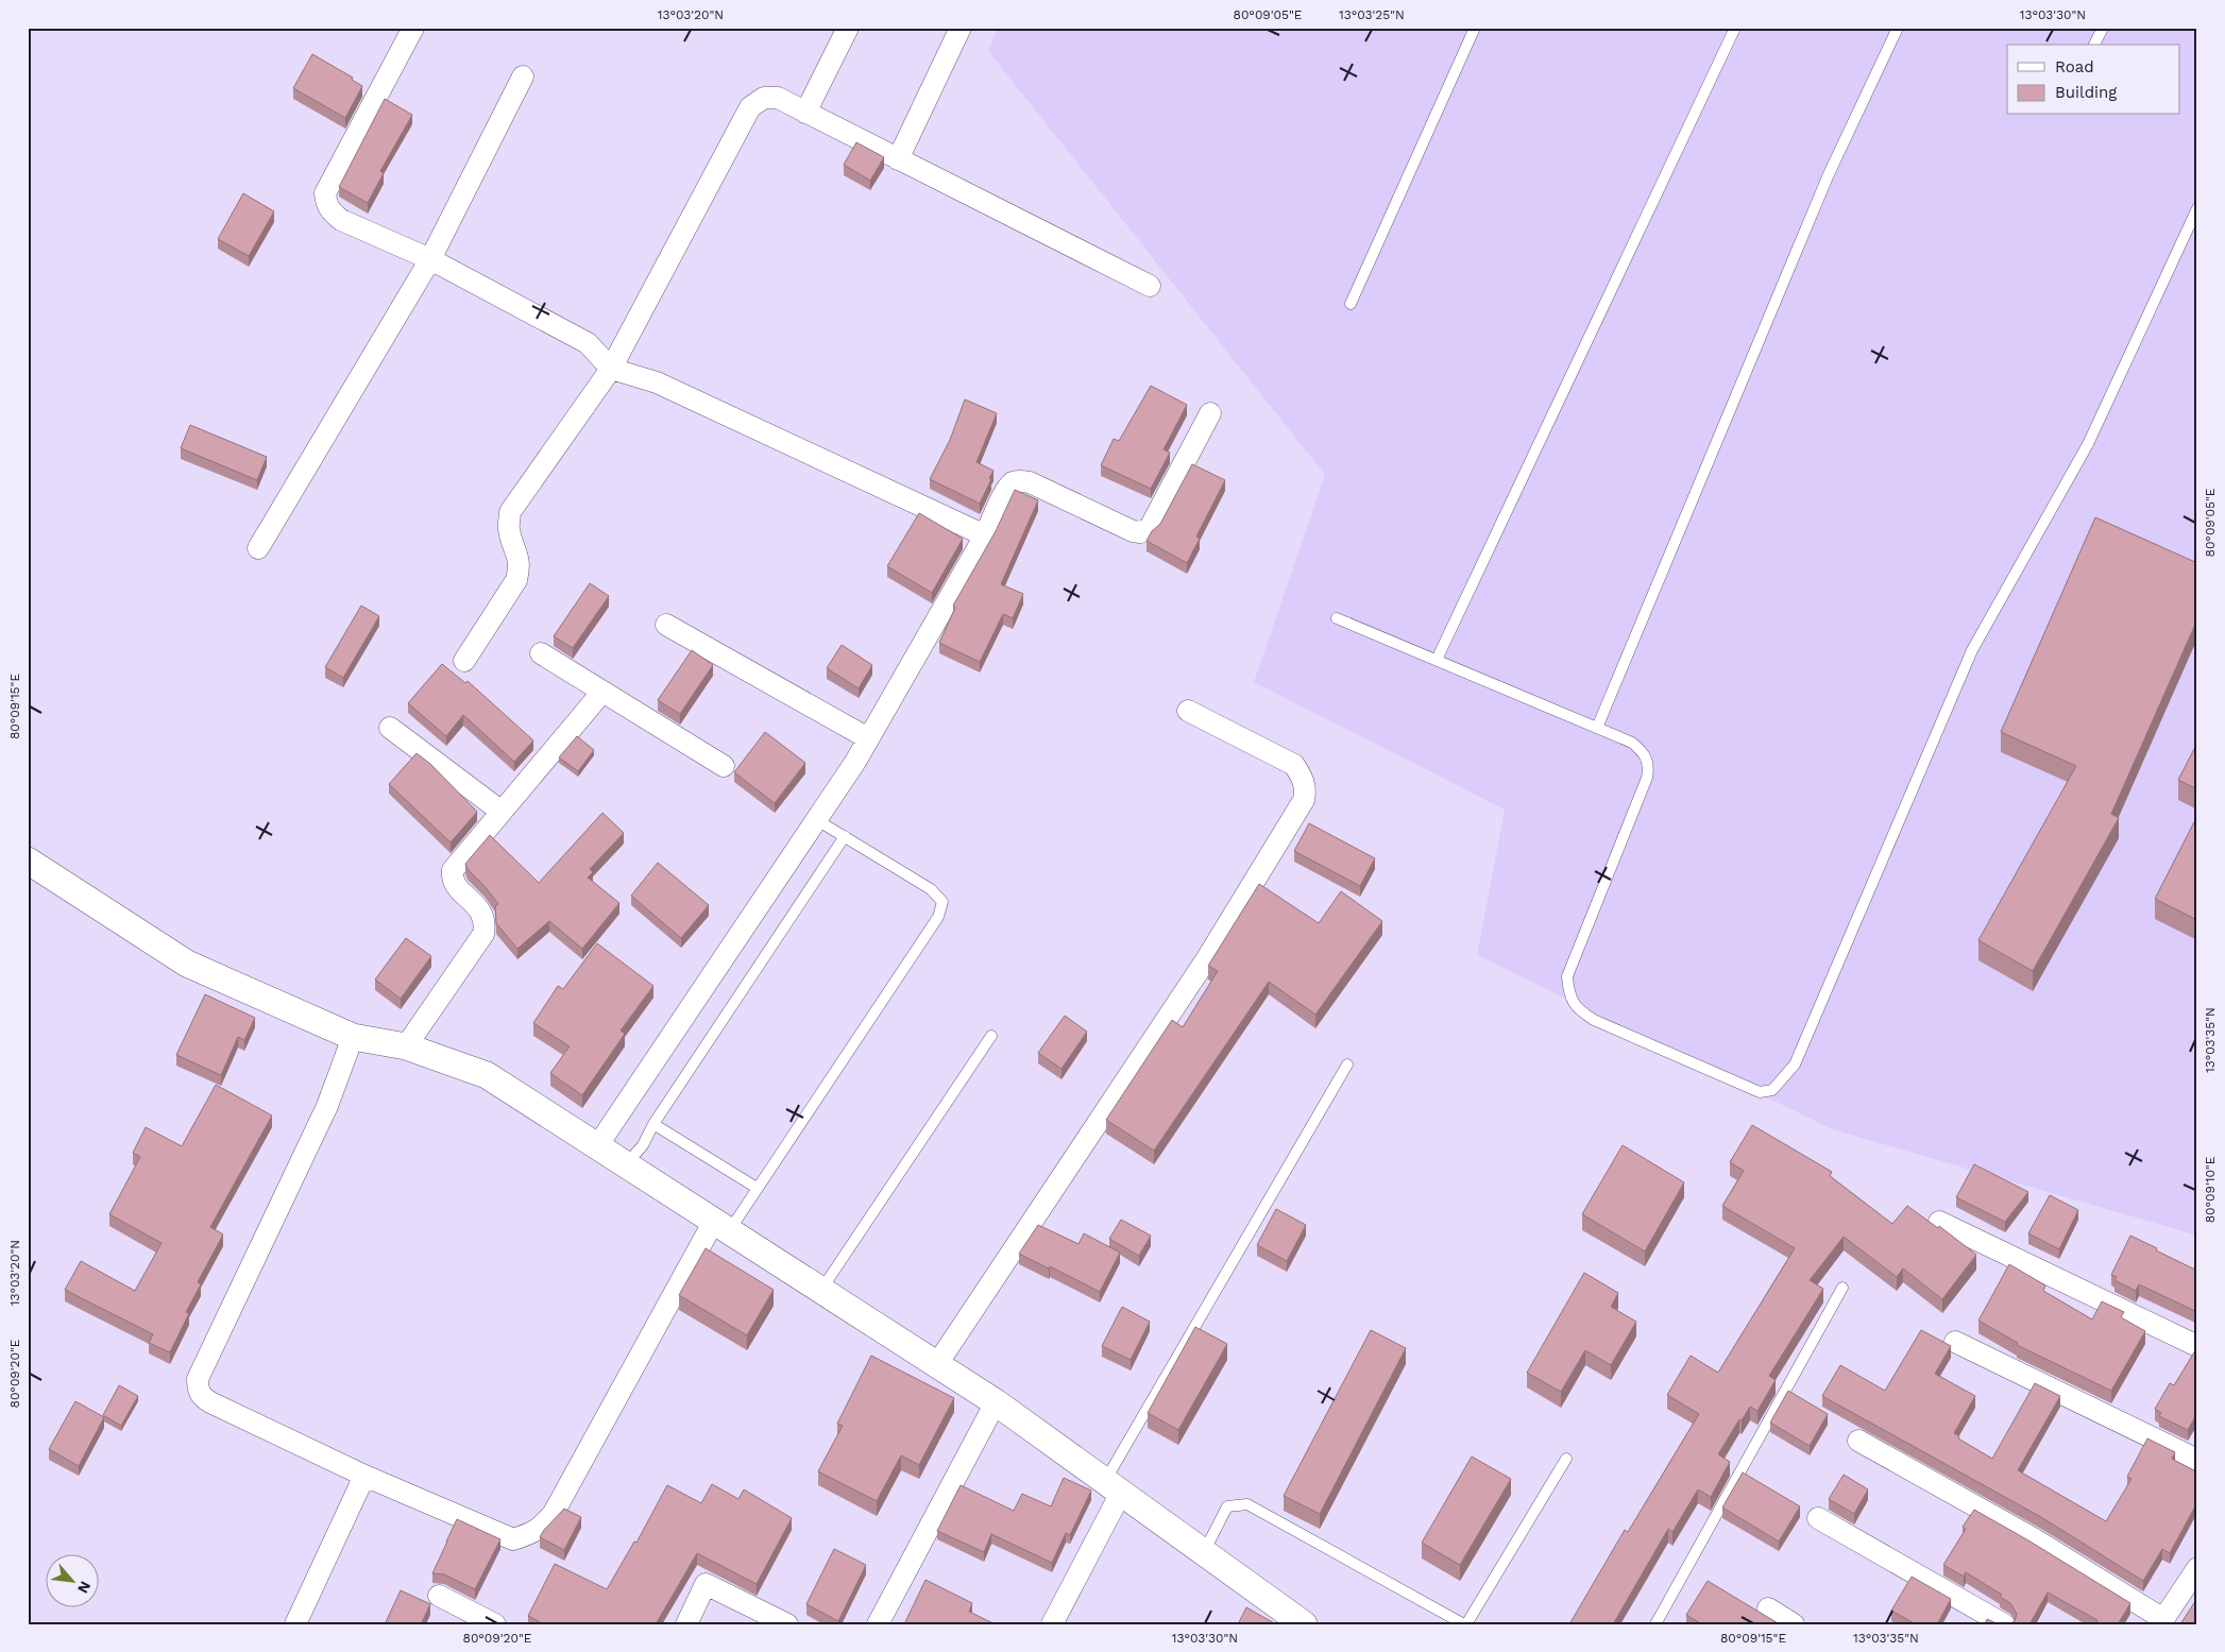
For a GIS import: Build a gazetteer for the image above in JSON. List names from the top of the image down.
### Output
{
  "legend": ["Road", "Building"],
  "north": "bottom right",
  "coordinates": [
    "13°03'20\"N",
    "80°09'05\"E",
    "13°03'25\"N",
    "13°03'30\"N",
    "80°09'15\"E",
    "13°03'35\"N",
    "80°09'10\"E",
    "80°09'20\"E"
  ]
}
